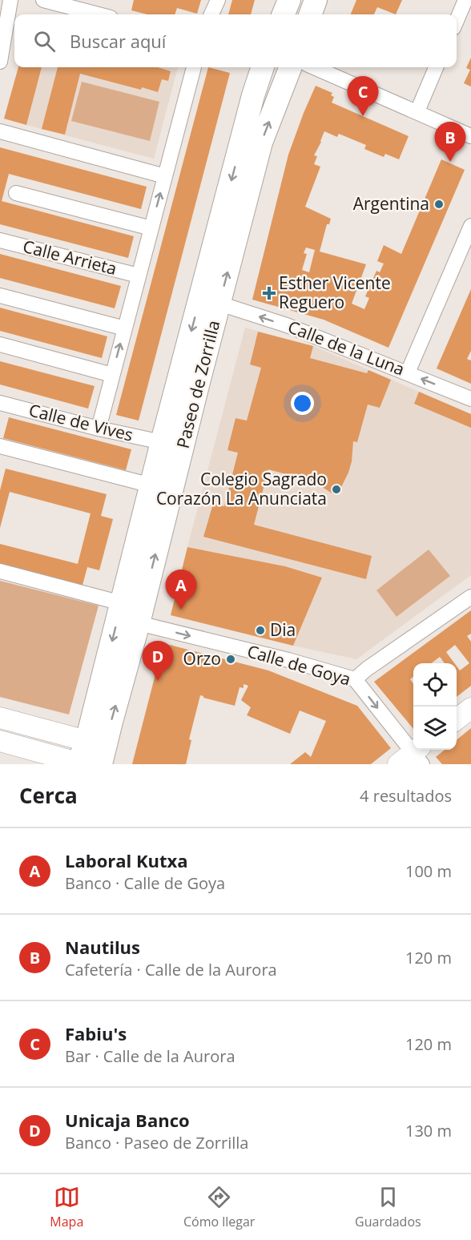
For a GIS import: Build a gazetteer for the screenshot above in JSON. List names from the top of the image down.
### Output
{
  "streets": {
    "main road": ["Paseo de Zorrilla"],
    "street": [
      "Calle Arrieta",
      "Calle de la Luna",
      "Calle de Vives",
      "Calle de Goya"
    ]
  },
  "crossings": [
    ["Calle de la Luna", "Paseo de Zorrilla"],
    ["Paseo de Zorrilla", "Calle de Vives"],
    ["Paseo de Zorrilla", "Calle de Goya"]
  ],
  "one_way": ["Calle de la Luna", "Calle de Goya"],
  "places": {
    "other": [
      "Argentina",
      "Colegio Sagrado Corazón La Anunciata",
      "Dia",
      "Orzo"
    ],
    "health": ["Esther Vicente Reguero"]
  },
  "page": {
    "search": "Buscar aquí",
    "pins": [
      "C",
      "B",
      "A",
      "D"
    ],
    "heading": ["Cerca", "4 resultados"],
    "list": [
      {
        "mark": "A",
        "name": "Laboral Kutxa",
        "note": "Banco · Calle de Goya",
        "value": "100 m"
      },
      {
        "mark": "B",
        "name": "Nautilus",
        "note": "Cafetería · Calle de la Aurora",
        "value": "120 m"
      },
      {
        "mark": "C",
        "name": "Fabiu's",
        "note": "Bar · Calle de la Aurora",
        "value": "120 m"
      },
      {
        "mark": "D",
        "name": "Unicaja Banco",
        "note": "Banco · Paseo de Zorrilla",
        "value": "130 m"
      }
    ],
    "nav": ["Mapa", "Cómo llegar", "Guardados"]
  }
}
